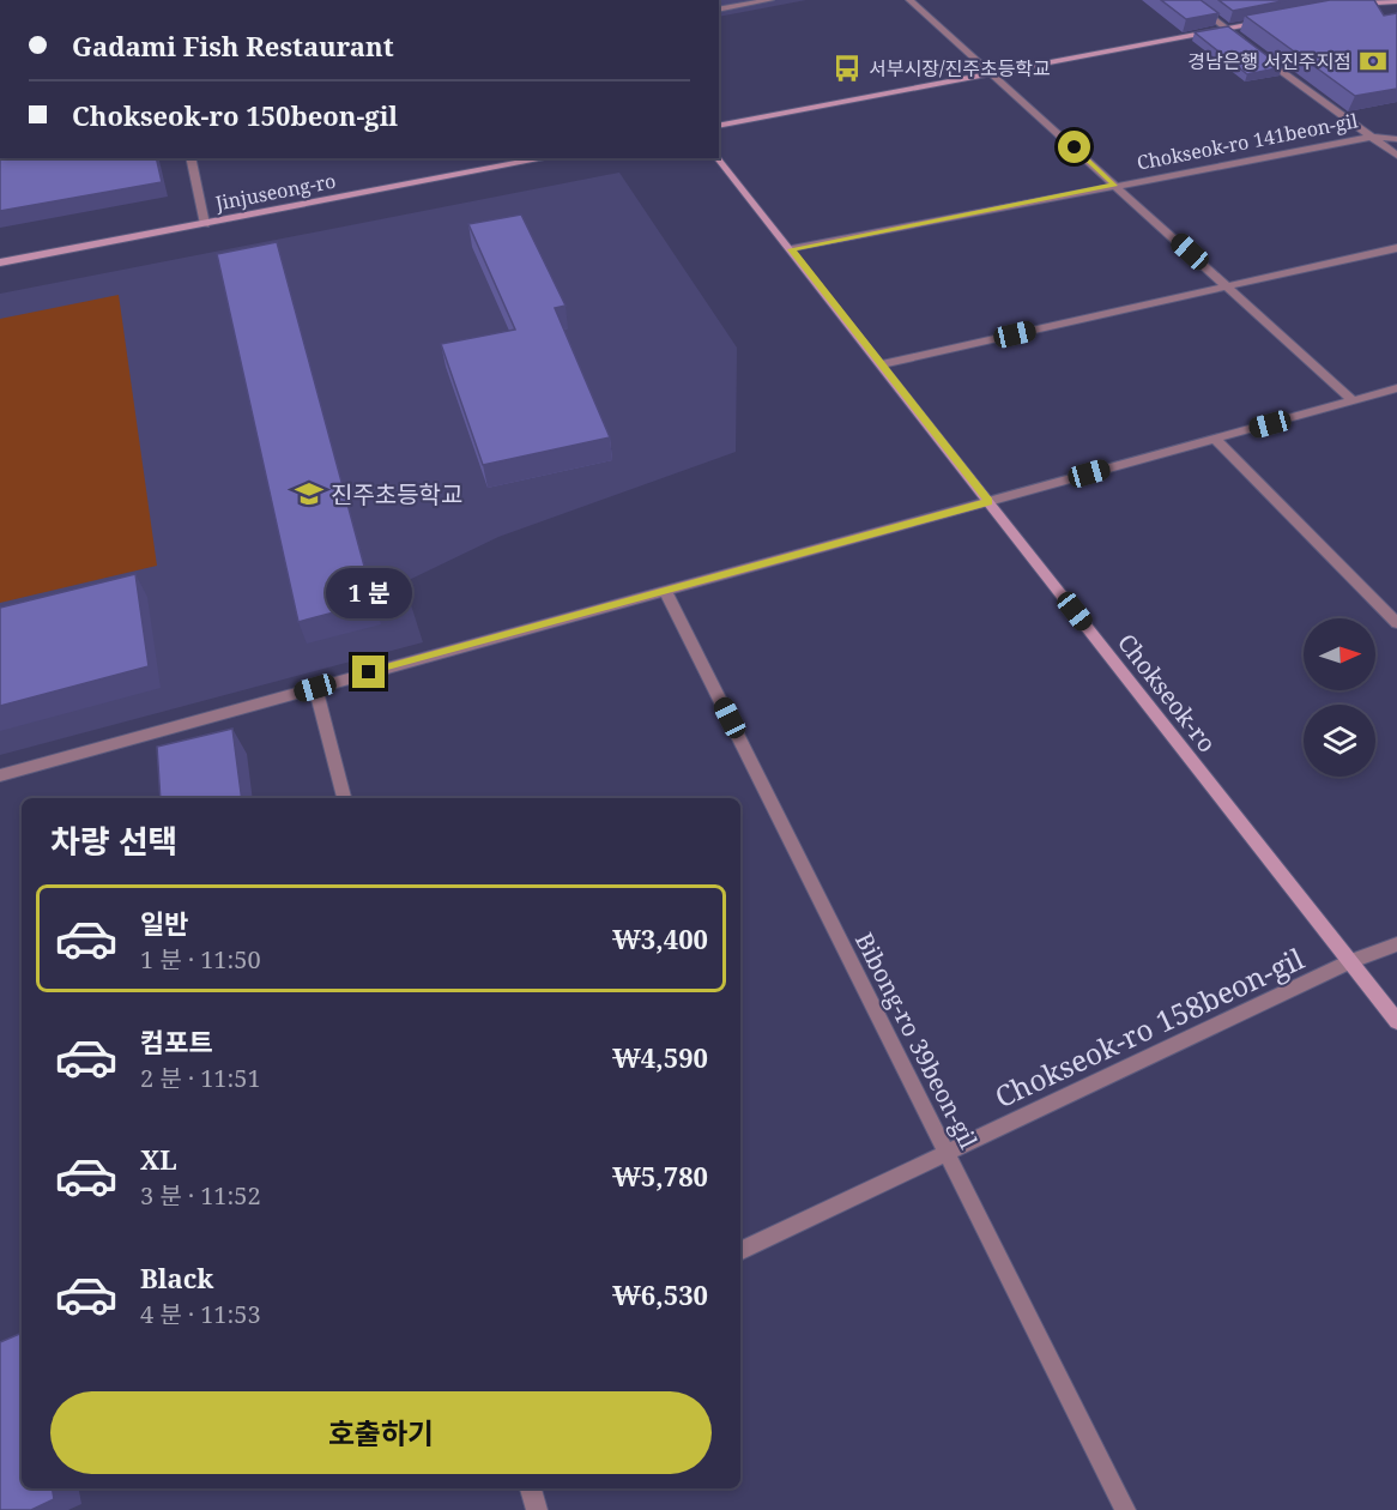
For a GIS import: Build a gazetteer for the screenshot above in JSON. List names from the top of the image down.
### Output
{
  "streets": {
    "street": [
      "Chokseok-ro 141beon-gil",
      "Jinjuseong-ro",
      "Chokseok-ro",
      "Chokseok-ro 158beon-gil",
      "Bibong-ro 39beon-gil"
    ]
  },
  "crossings": [
    ["Chokseok-ro 141beon-gil", "Chokseok-ro"],
    ["Chokseok-ro", "Chokseok-ro 158beon-gil"],
    ["Chokseok-ro 158beon-gil", "Bibong-ro 39beon-gil"]
  ],
  "places": {
    "bank": ["경남은행 서진주지점"],
    "bus stop": ["서부시장/진주초등학교"],
    "school or university": ["진주초등학교"]
  },
  "north": "right",
  "page": {
    "banner": ["Gadami Fish Restaurant", "Chokseok-ro 150beon-gil"],
    "bubble": "1 분",
    "heading": "차량 선택",
    "list": [
      {
        "name": "일반",
        "note": "1 분 · 11:50",
        "value": "₩3,400"
      },
      {
        "name": "컴포트",
        "note": "2 분 · 11:51",
        "value": "₩4,590"
      },
      {
        "name": "XL",
        "note": "3 분 · 11:52",
        "value": "₩5,780"
      },
      {
        "name": "Black",
        "note": "4 분 · 11:53",
        "value": "₩6,530"
      }
    ],
    "buttons": "호출하기"
  }
}
